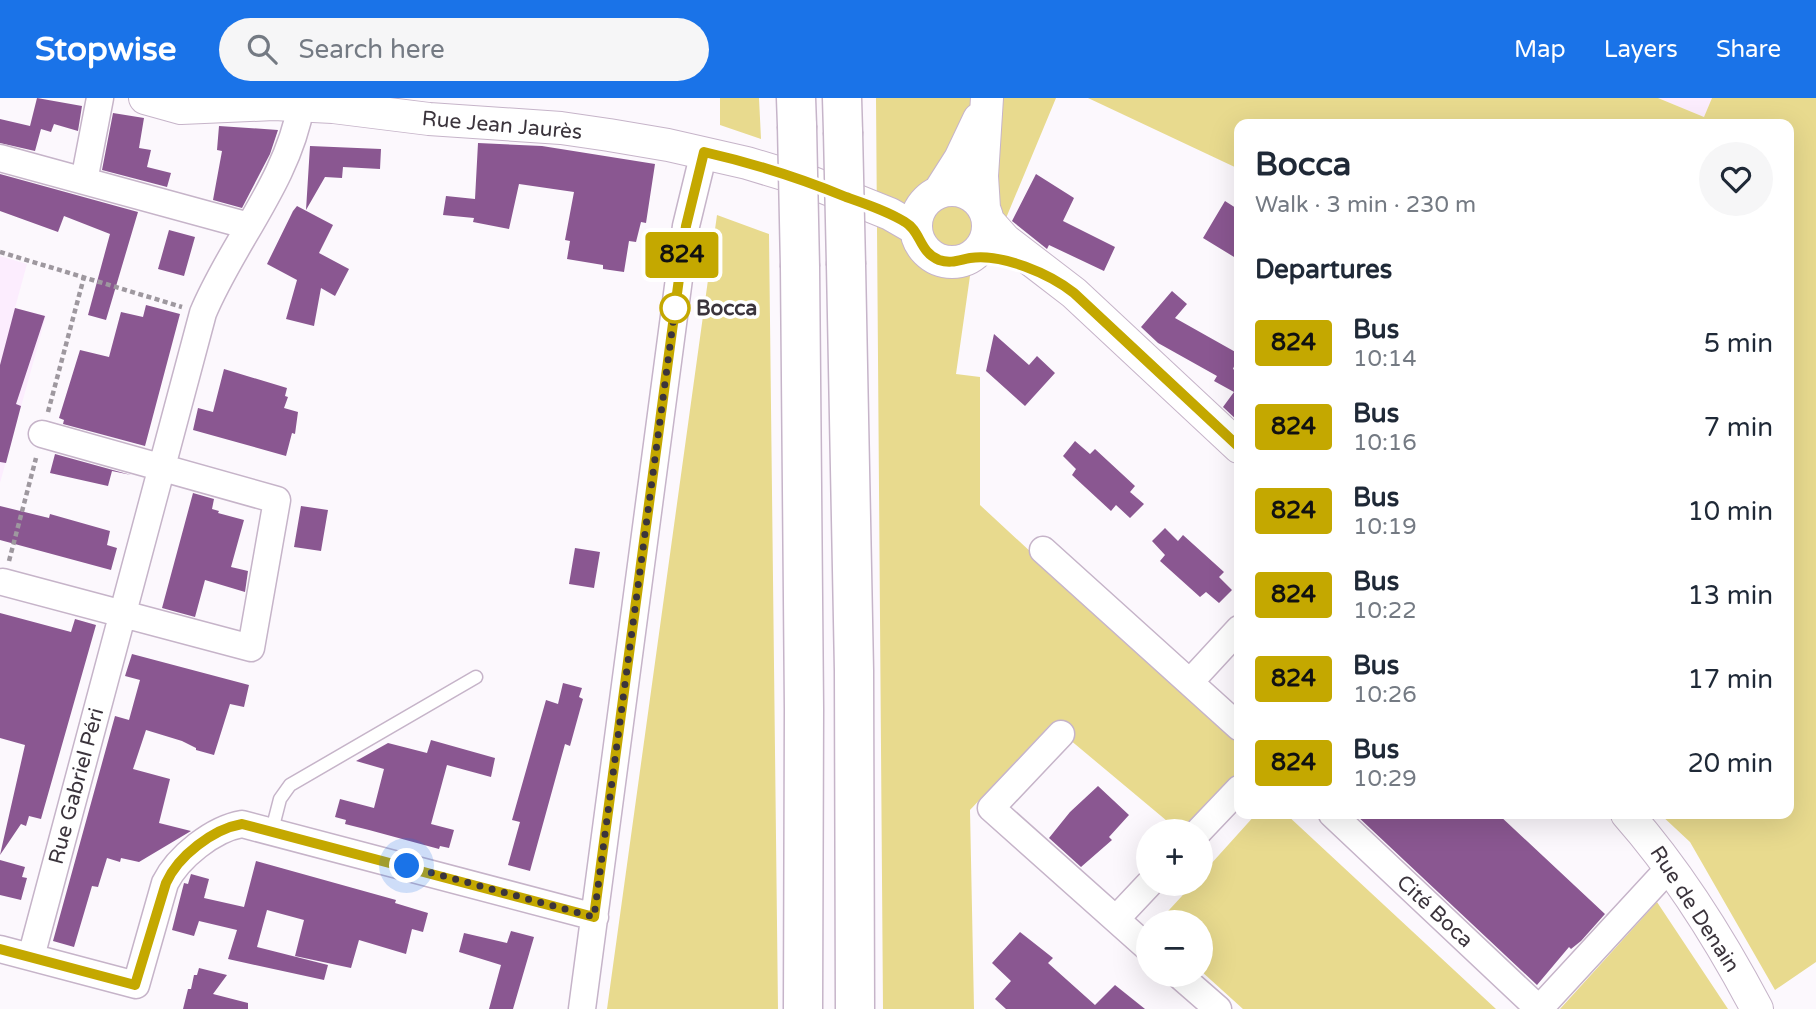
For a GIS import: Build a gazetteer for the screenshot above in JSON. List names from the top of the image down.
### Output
{
  "streets": {
    "street": [
      "Rue Jean Jaurès",
      "Rue Gabriel Péri",
      "Rue de Denain",
      "Cité Boca"
    ]
  },
  "crossings": [
    ["Rue Jean Jaurès", "Rue Gabriel Péri"],
    ["Rue de Denain", "Cité Boca"]
  ],
  "places": ["Bocca"],
  "lines": ["bus line 824"],
  "page": {
    "header": "Stopwise",
    "search": "Search here",
    "nav": ["Map", "Layers", "Share"],
    "on_map": "824",
    "heading": [
      ["Bocca", "Walk · 3 min · 230 m"],
      "Departures"
    ],
    "list": [
      {
        "mark": "824",
        "name": "Bus",
        "note": "10:14",
        "value": "5 min"
      },
      {
        "mark": "824",
        "name": "Bus",
        "note": "10:16",
        "value": "7 min"
      },
      {
        "mark": "824",
        "name": "Bus",
        "note": "10:19",
        "value": "10 min"
      },
      {
        "mark": "824",
        "name": "Bus",
        "note": "10:22",
        "value": "13 min"
      },
      {
        "mark": "824",
        "name": "Bus",
        "note": "10:26",
        "value": "17 min"
      },
      {
        "mark": "824",
        "name": "Bus",
        "note": "10:29",
        "value": "20 min"
      }
    ],
    "map_buttons": ["+", "−"]
  }
}
